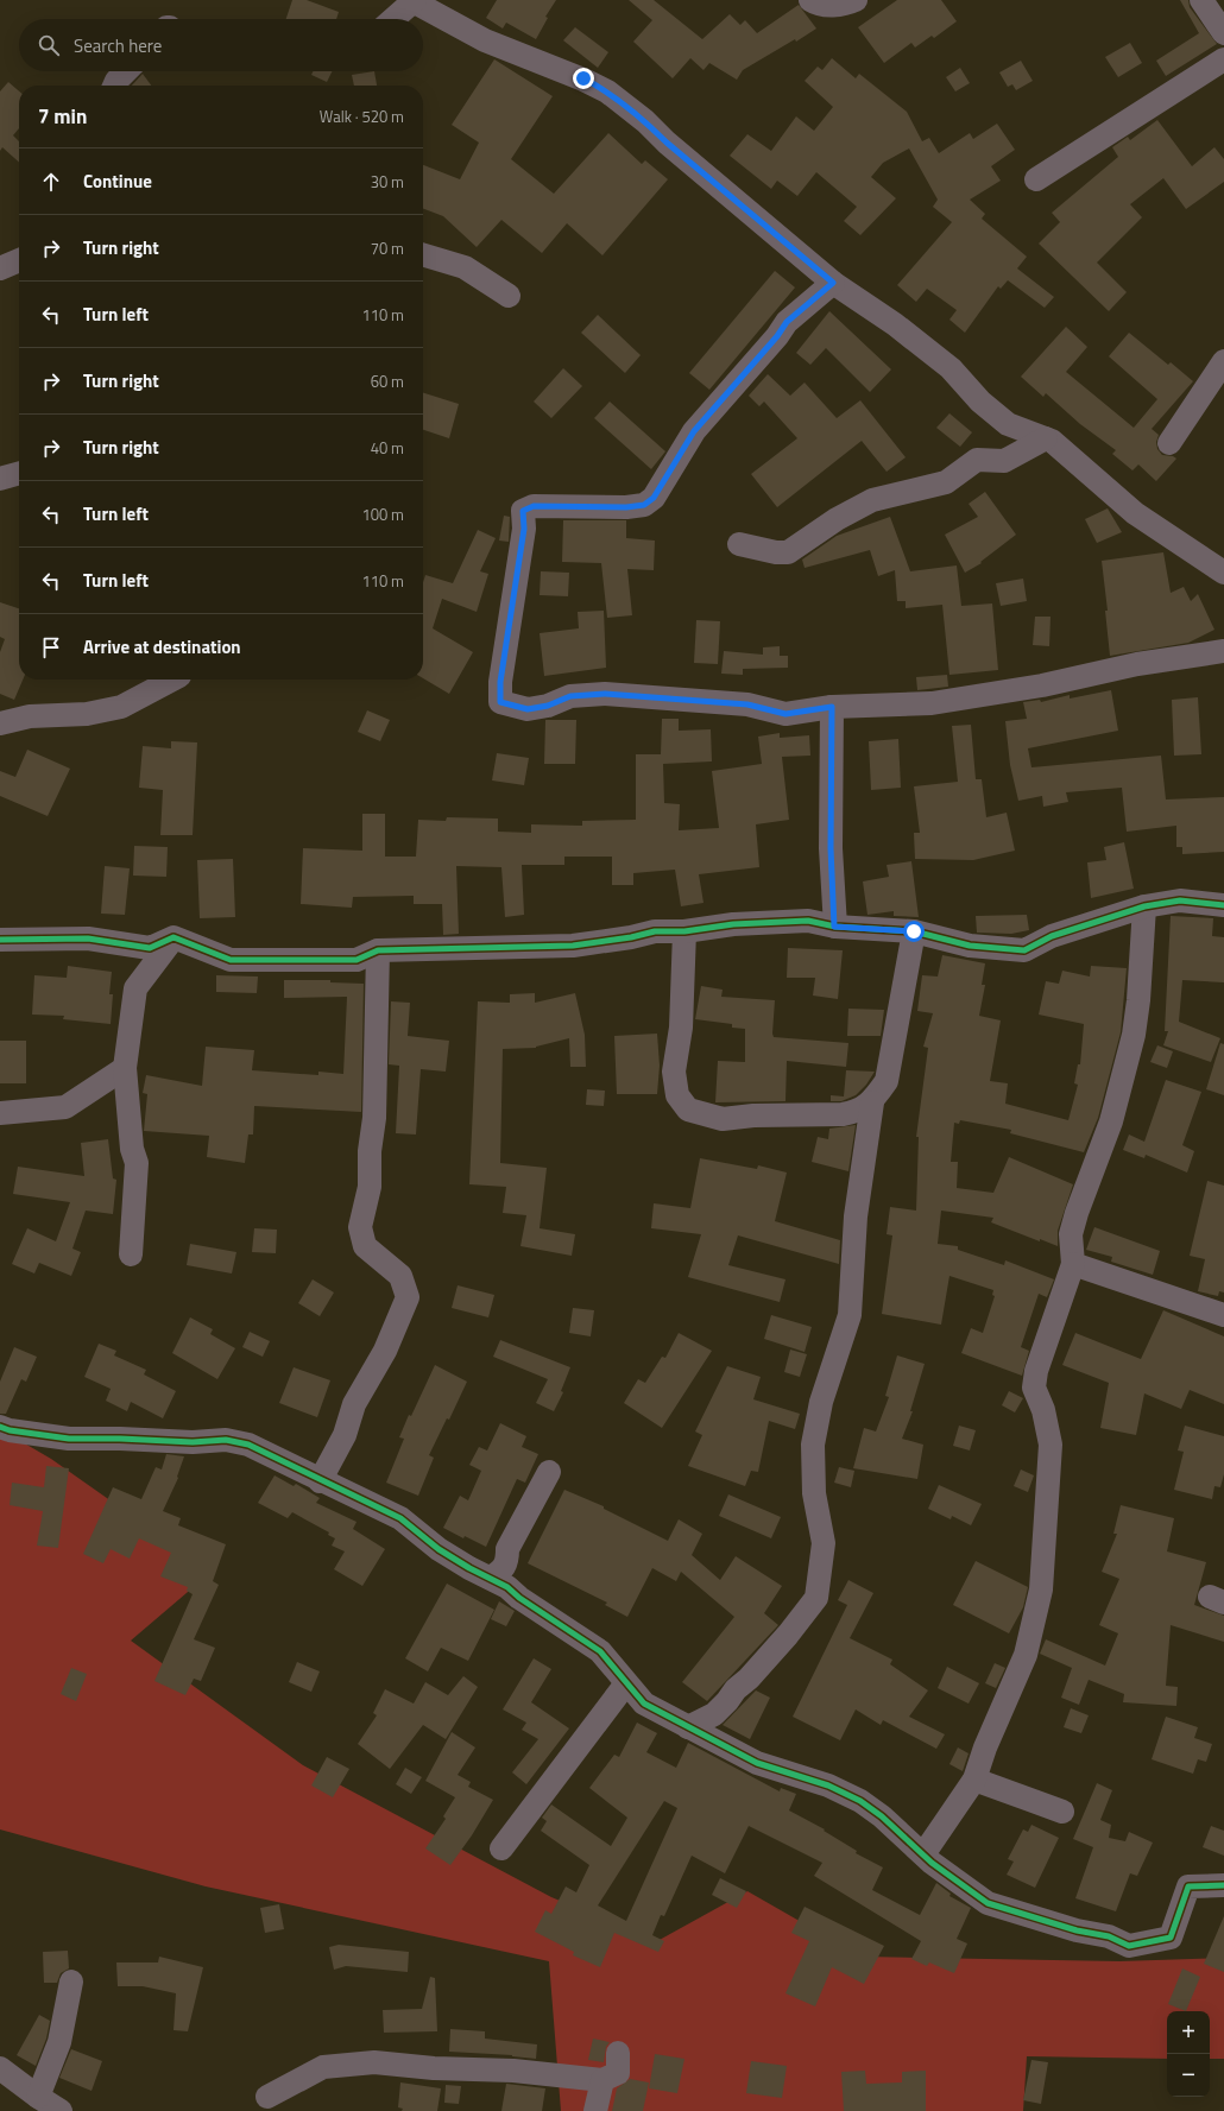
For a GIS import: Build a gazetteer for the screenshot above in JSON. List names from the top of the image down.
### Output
{
  "page": {
    "search": "Search here",
    "heading": ["7 min", "Walk · 520 m"],
    "list": [
      ["Continue", "30 m"],
      ["Turn right", "70 m"],
      ["Turn left", "110 m"],
      ["Turn right", "60 m"],
      ["Turn right", "40 m"],
      ["Turn left", "100 m"],
      ["Turn left", "110 m"],
      "Arrive at destination"
    ],
    "map_buttons": ["+", "−"]
  }
}
